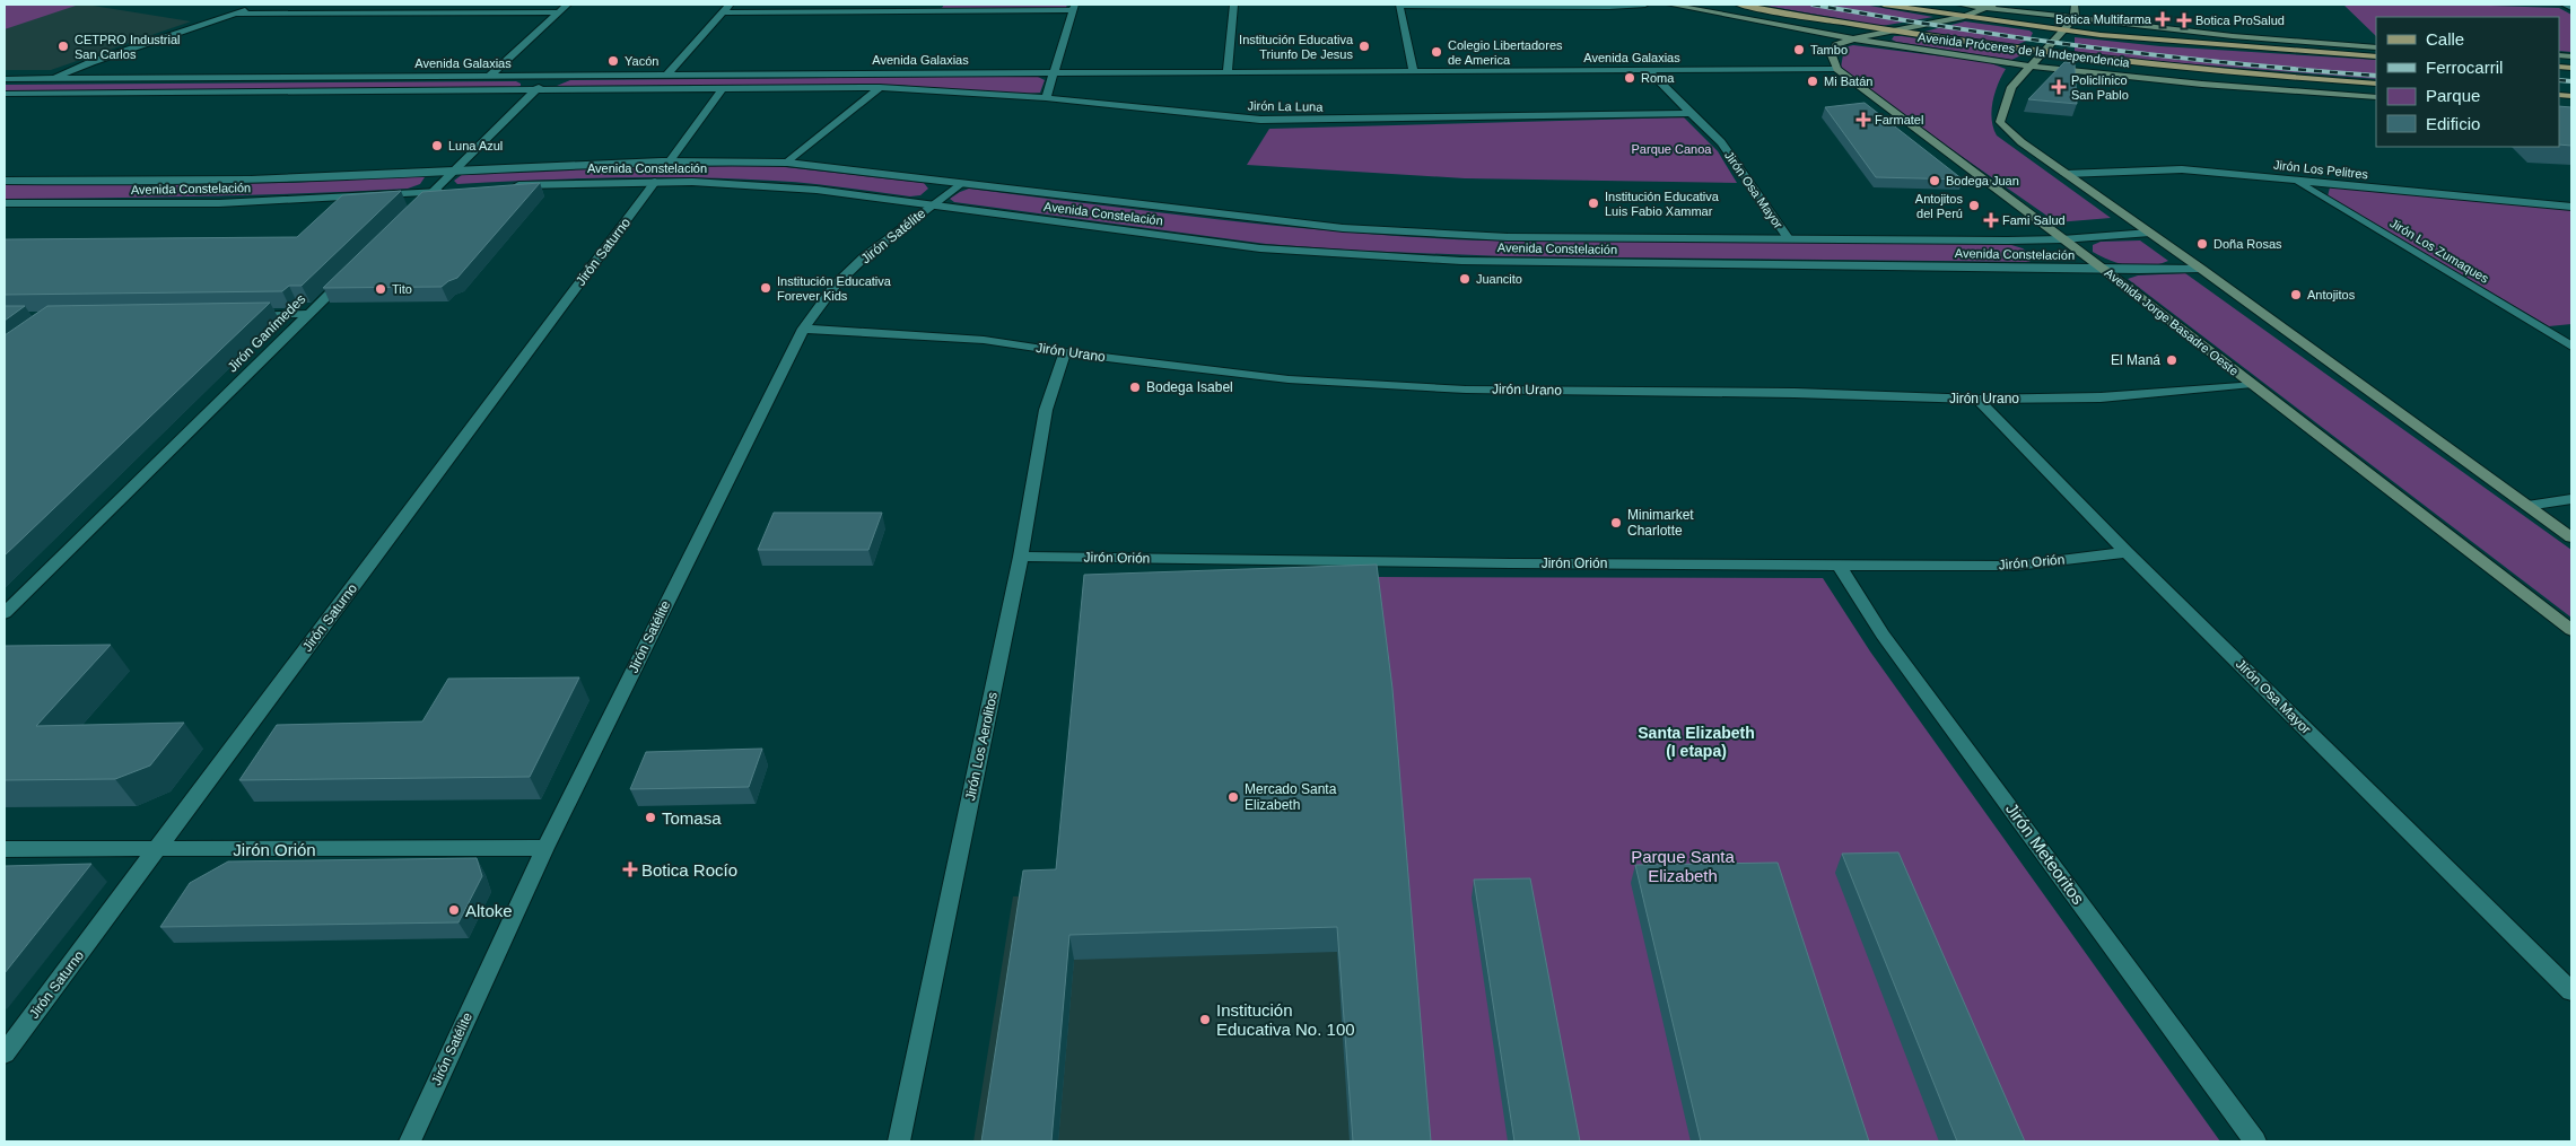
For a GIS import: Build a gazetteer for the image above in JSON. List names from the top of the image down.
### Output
{
  "streets": {
    "main road": ["Avenida Próceres de la Independencia", "Avenida Jorge Basadre Oeste"],
    "street": [
      "Avenida Galaxias",
      "Jirón La Luna",
      "Avenida Constelación",
      "Jirón Los Pelitres",
      "Jirón Osa Mayor",
      "Jirón Satélite",
      "Jirón Los Zumaques",
      "Jirón Saturno",
      "Jirón Ganímedes",
      "Jirón Urano",
      "Jirón Orión",
      "Jirón Los Aerolitos",
      "Jirón Meteoritos"
    ]
  },
  "crossings": [
    ["Avenida Galaxias", "Jirón La Luna"],
    ["Avenida Galaxias", "Jirón Osa Mayor"],
    ["Avenida Galaxias", "Avenida Jorge Basadre Oeste"],
    ["Jirón La Luna", "Jirón Osa Mayor"],
    ["Avenida Constelación", "Jirón Osa Mayor"],
    ["Avenida Constelación", "Jirón Satélite"],
    ["Avenida Constelación", "Jirón Saturno"],
    ["Avenida Constelación", "Avenida Jorge Basadre Oeste"],
    ["Jirón Los Pelitres", "Jirón Los Zumaques"],
    ["Jirón Osa Mayor", "Jirón Urano"],
    ["Jirón Osa Mayor", "Jirón Orión"],
    ["Jirón Satélite", "Jirón Urano"],
    ["Jirón Satélite", "Jirón Orión"],
    ["Jirón Saturno", "Jirón Orión"],
    ["Avenida Jorge Basadre Oeste", "Jirón Urano"],
    ["Jirón Urano", "Jirón Los Aerolitos"],
    ["Jirón Orión", "Jirón Los Aerolitos"],
    ["Jirón Orión", "Jirón Meteoritos"]
  ],
  "districts": ["Santa Elizabeth (I etapa)"],
  "parks": ["Parque Canoa", "Parque Santa Elizabeth"],
  "places": {
    "health": [
      "Botica Multifarma",
      "Botica ProSalud",
      "Policlínico San Pablo",
      "Farmatel",
      "Fami Salud",
      "Botica Rocío"
    ],
    "other": [
      "CETPRO Industrial San Carlos",
      "Institución Educativa Triunfo De Jesus",
      "Tambo",
      "Colegio Libertadores de America",
      "Yacón",
      "Roma",
      "Mi Batán",
      "Luna Azul",
      "Bodega Juan",
      "Institución Educativa Luis Fabio Xammar",
      "Antojitos del Perú",
      "Doña Rosas",
      "Juancito",
      "Institución Educativa Forever Kids",
      "Tito",
      "Antojitos",
      "El Maná",
      "Bodega Isabel",
      "Minimarket Charlotte",
      "Mercado Santa Elizabeth",
      "Tomasa",
      "Altoke",
      "Institución Educativa No. 100"
    ]
  },
  "legend": [
    "Calle",
    "Ferrocarril",
    "Parque",
    "Edificio"
  ]
}
